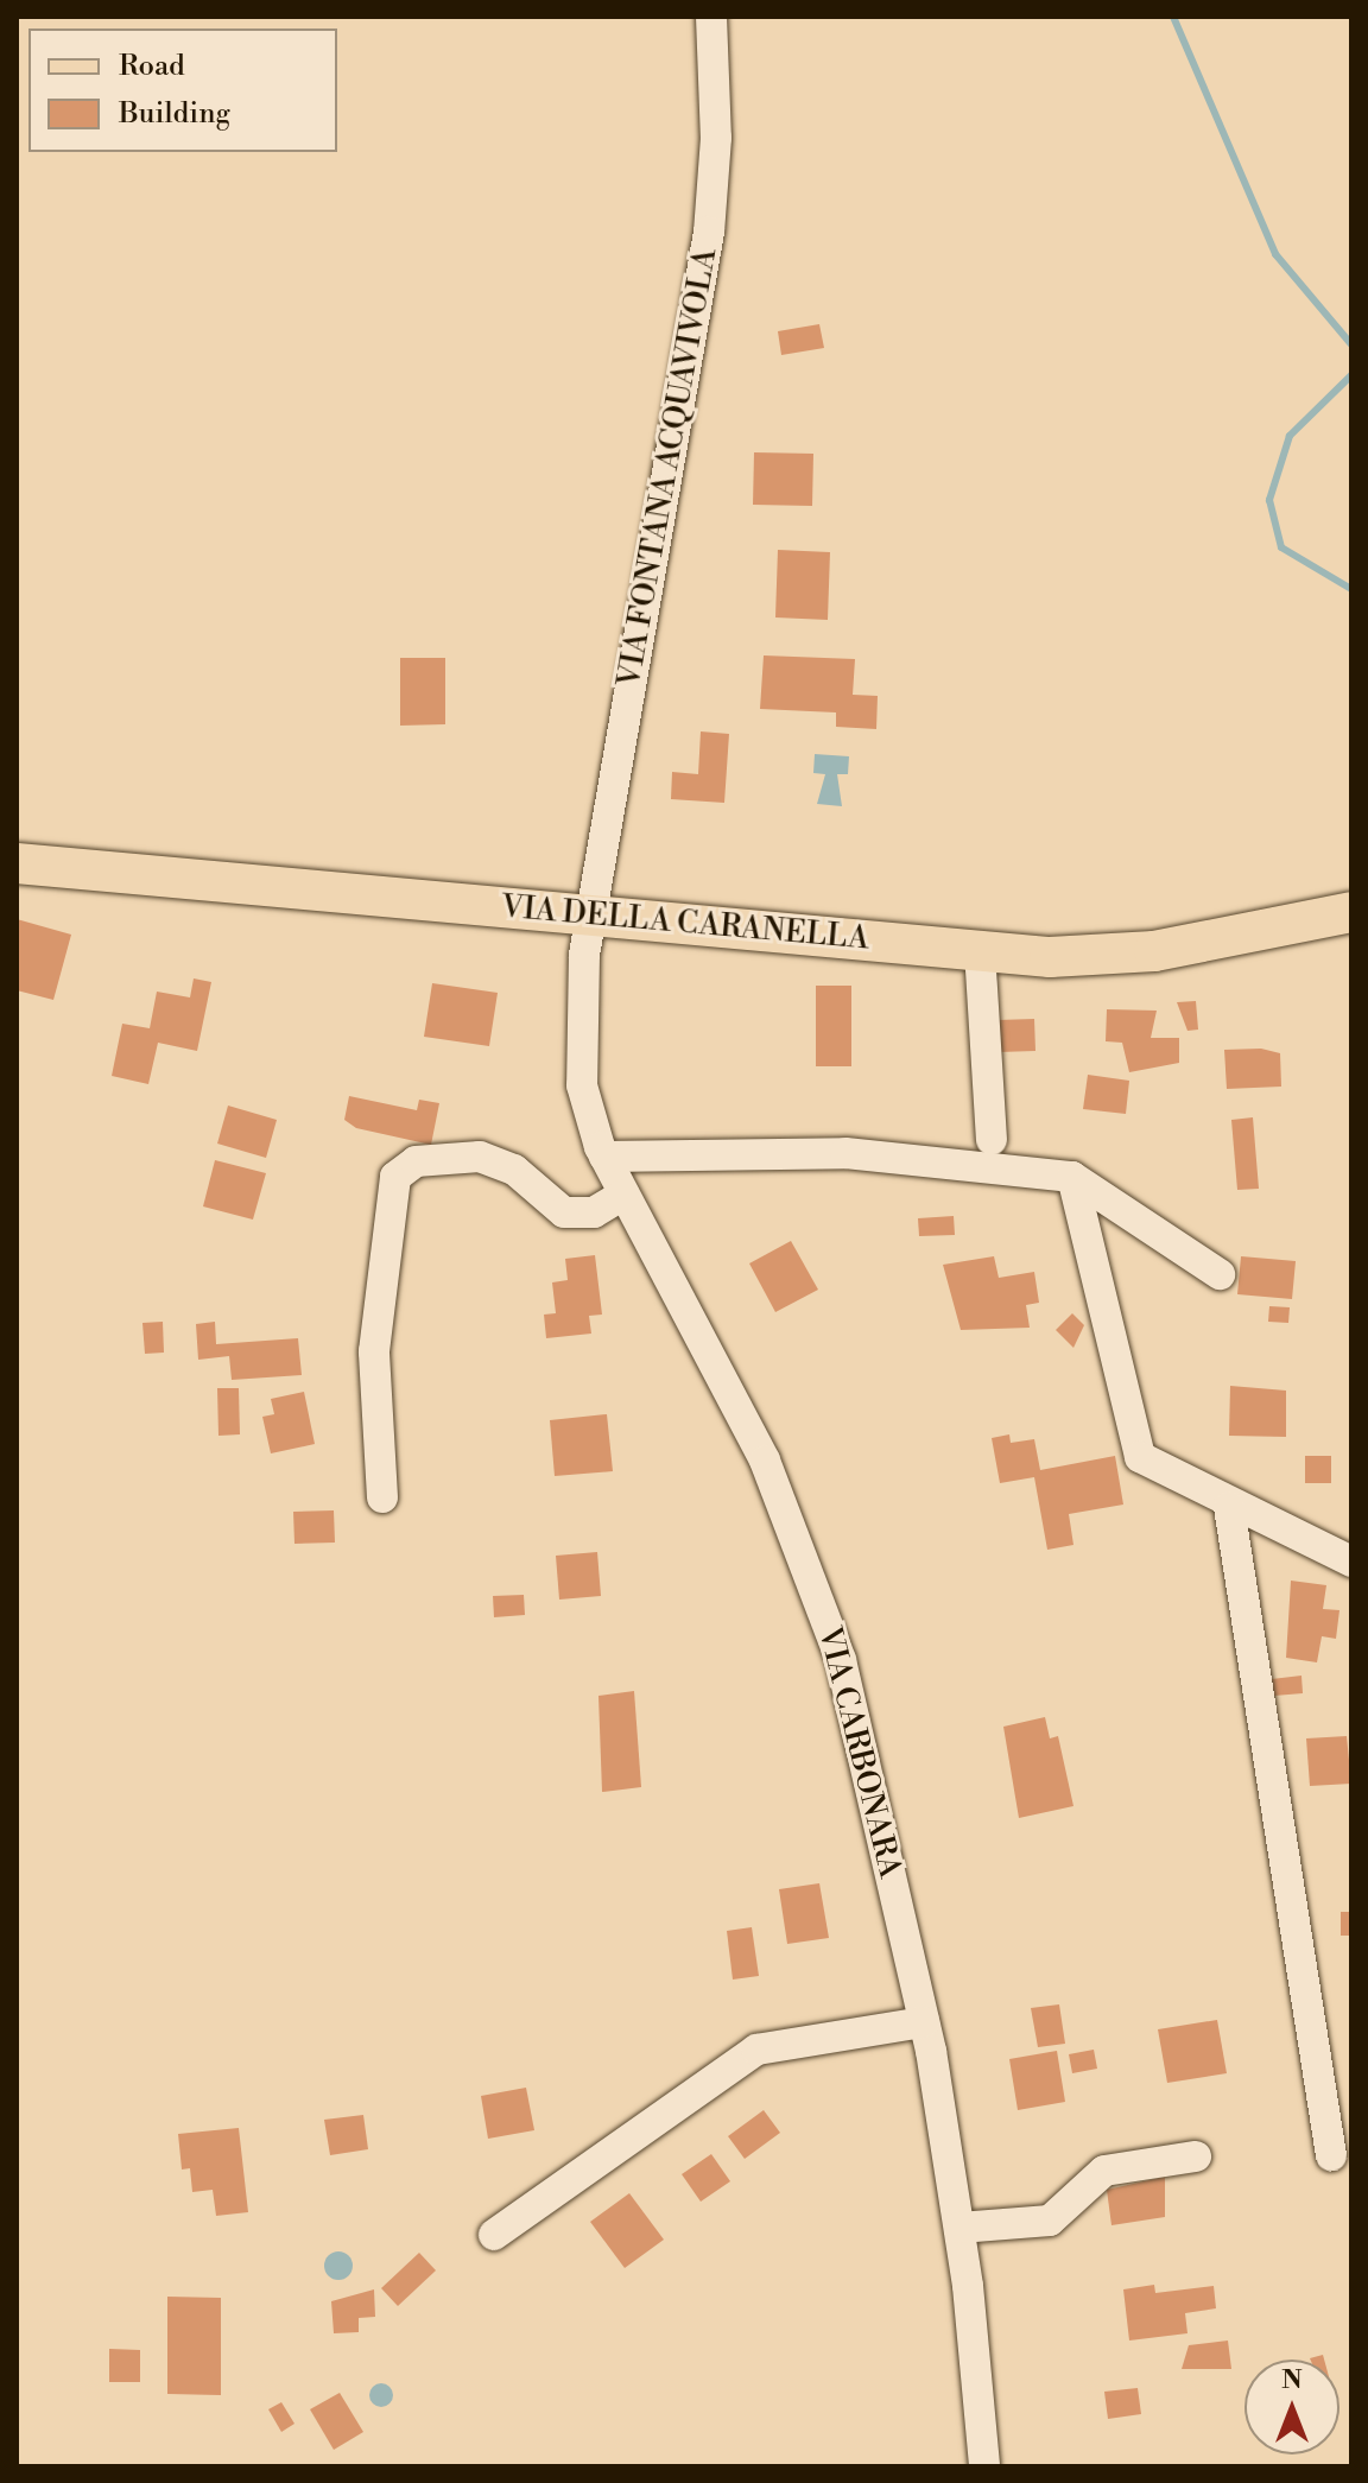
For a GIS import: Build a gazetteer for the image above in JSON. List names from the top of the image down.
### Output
{
  "streets": {
    "main road": ["VIA DELLA CARANELLA"],
    "street": ["VIA FONTANA ACQUAVIVOLA", "VIA CARBONARA"]
  },
  "crossings": [
    ["VIA FONTANA ACQUAVIVOLA", "VIA DELLA CARANELLA"],
    ["VIA FONTANA ACQUAVIVOLA", "VIA CARBONARA"],
    ["VIA DELLA CARANELLA", "VIA CARBONARA"]
  ],
  "legend": ["Road", "Building"],
  "north": "top"
}
